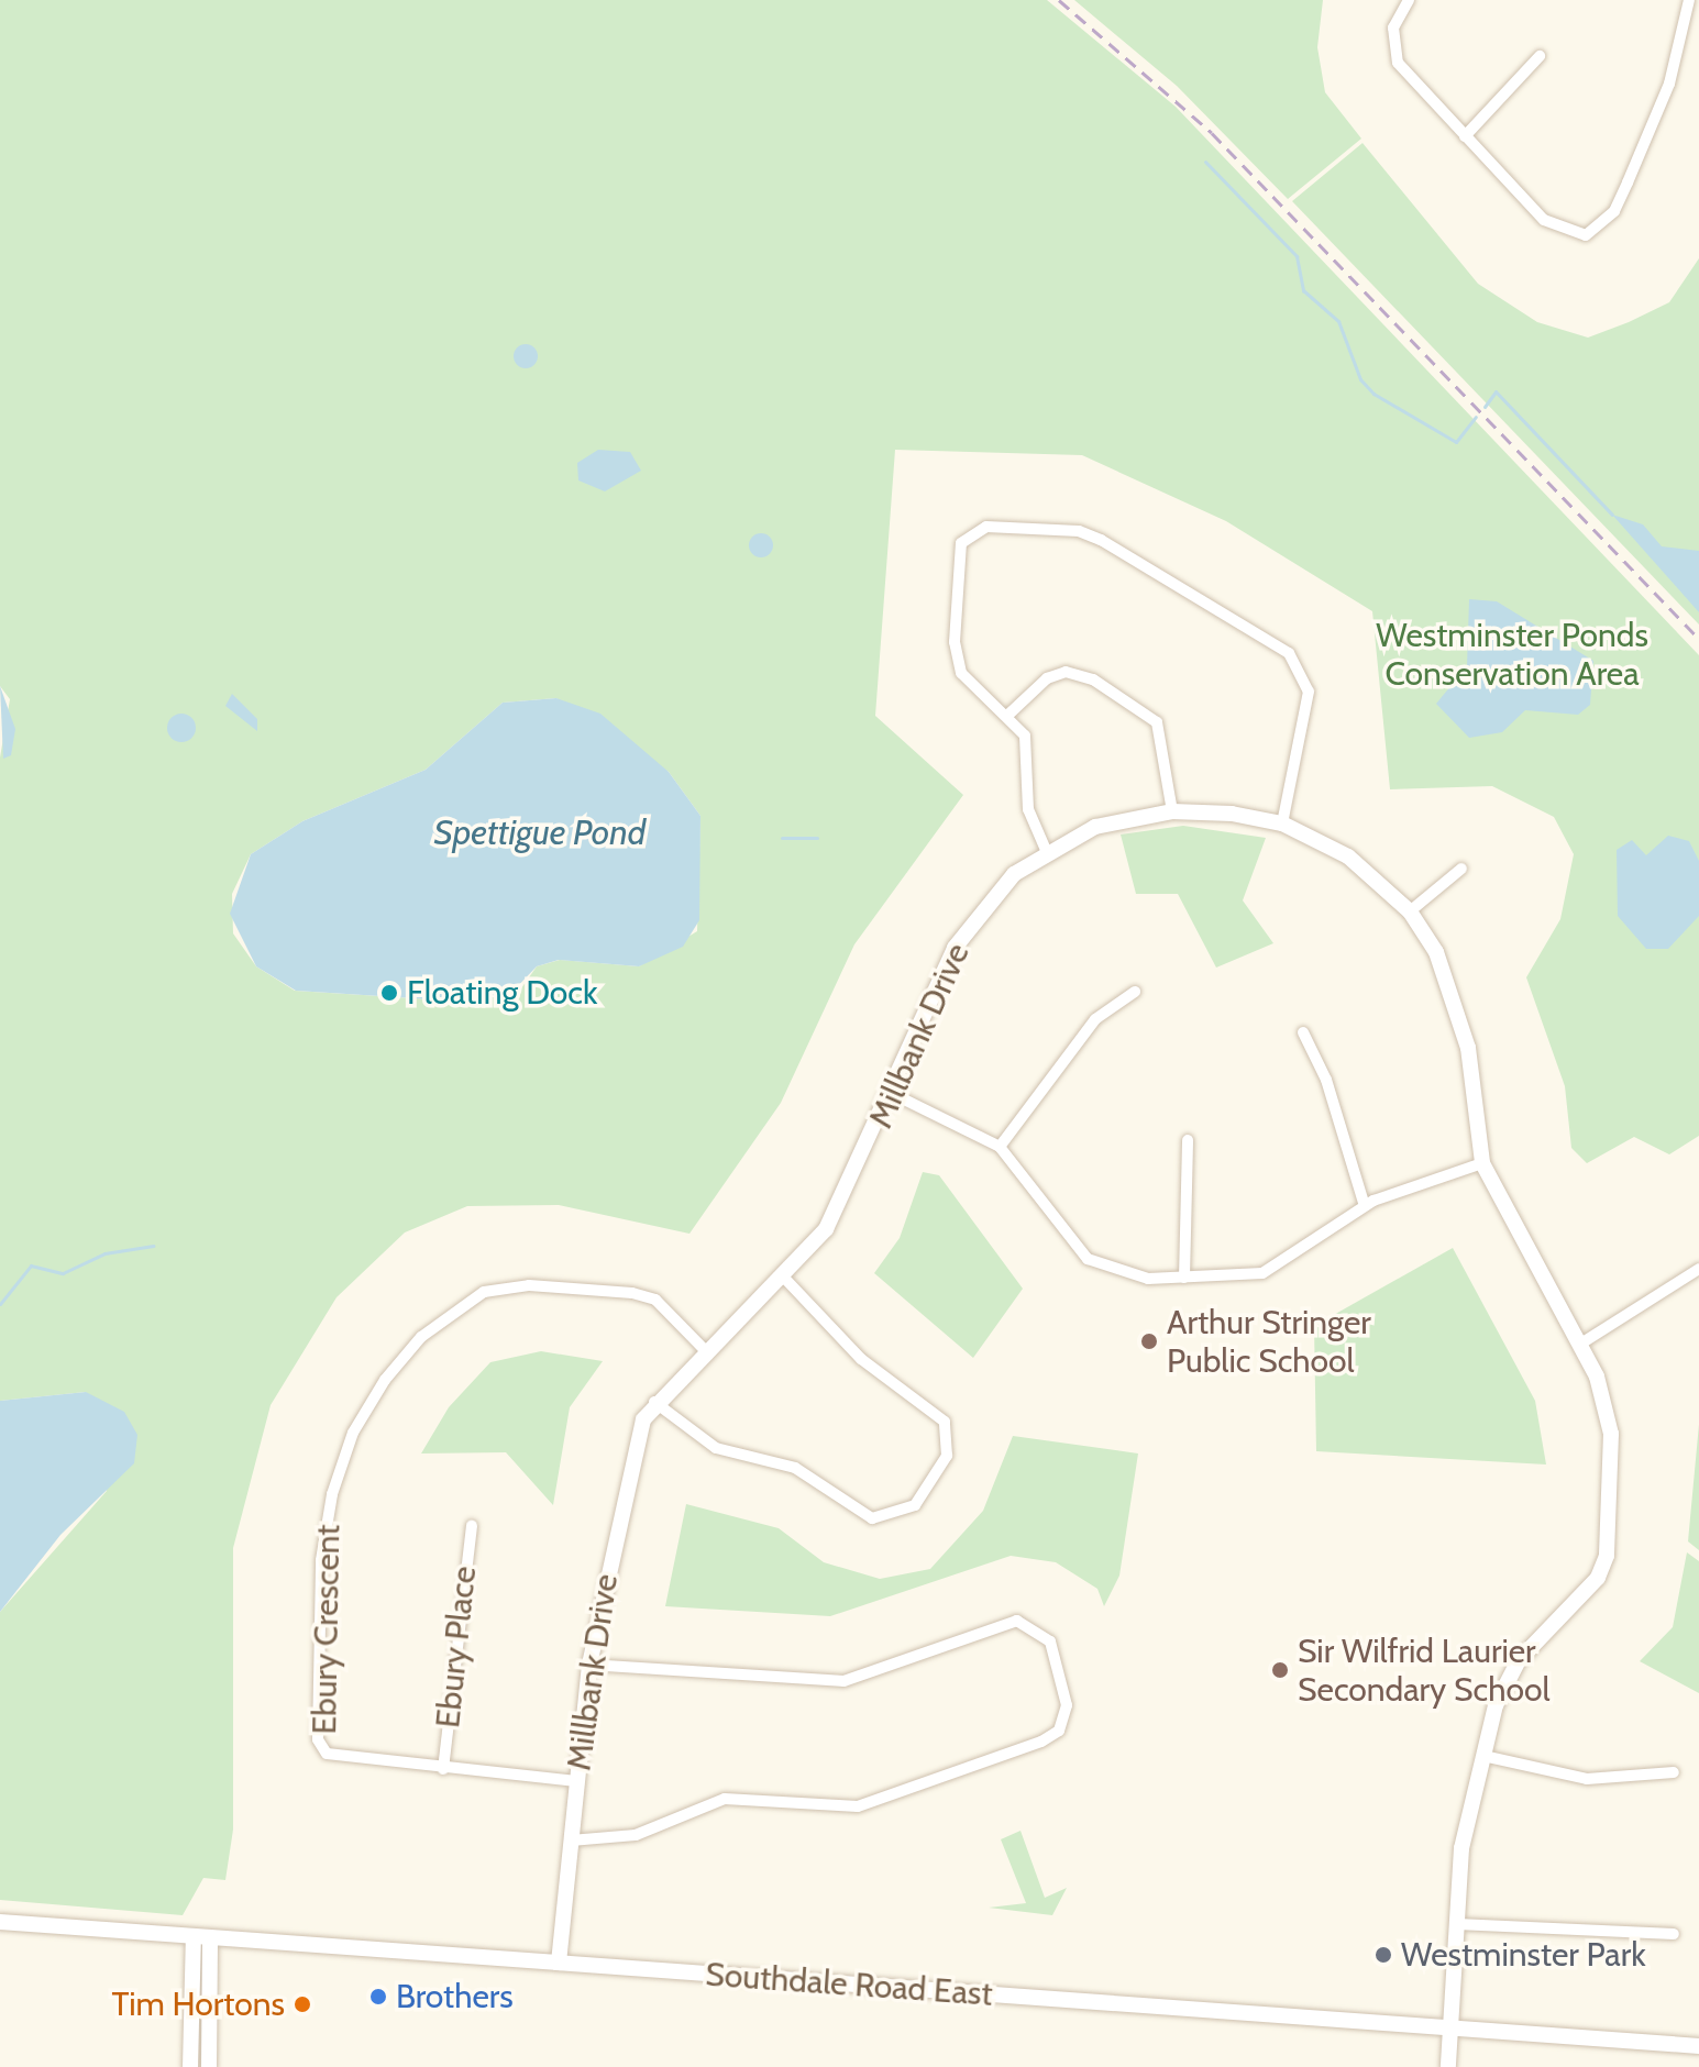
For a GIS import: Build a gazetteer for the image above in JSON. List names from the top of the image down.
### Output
{
  "streets": {
    "street": [
      "Millbank Drive",
      "Ebury Crescent",
      "Ebury Place",
      "Southdale Road East"
    ]
  },
  "crossings": [
    ["Millbank Drive", "Ebury Crescent"],
    ["Millbank Drive", "Southdale Road East"],
    ["Ebury Crescent", "Ebury Place"]
  ],
  "water": ["Spettigue Pond"],
  "parks": ["Westminster Ponds Conservation Area"],
  "places": [
    "Floating Dock",
    "Arthur Stringer Public School",
    "Sir Wilfrid Laurier Secondary School",
    "Westminster Park",
    "Brothers",
    "Tim Hortons"
  ]
}
